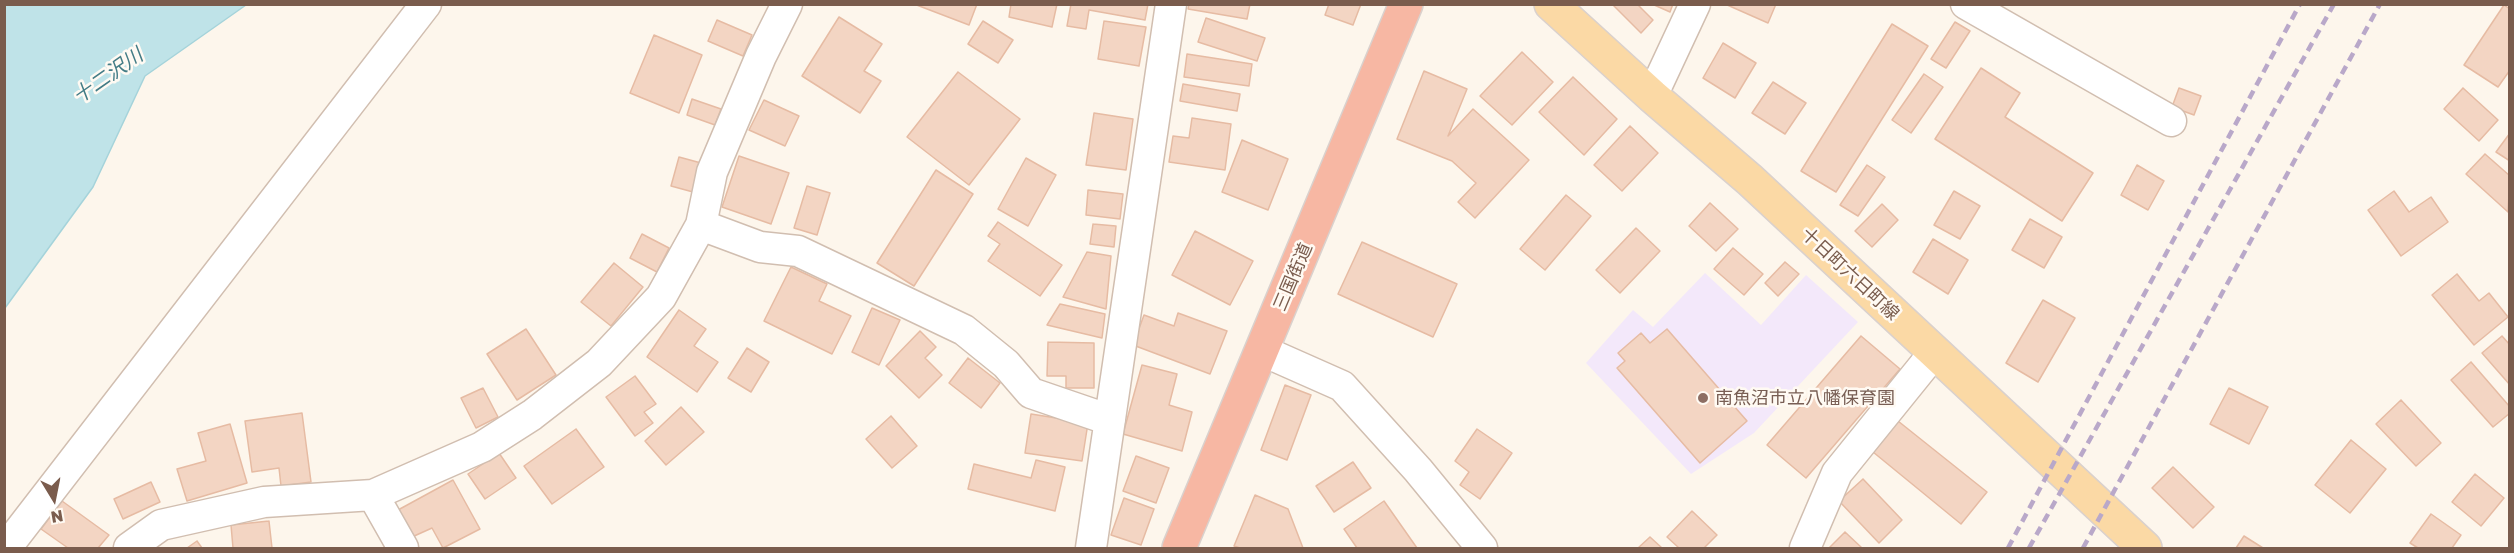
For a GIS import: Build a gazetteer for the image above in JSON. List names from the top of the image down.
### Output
{
  "streets": {
    "highway": ["三国街道"],
    "main road": ["十日町六日町線"]
  },
  "water": ["十二沢川"],
  "places": ["南魚沼市立八幡保育園"],
  "north": "bottom"
}
